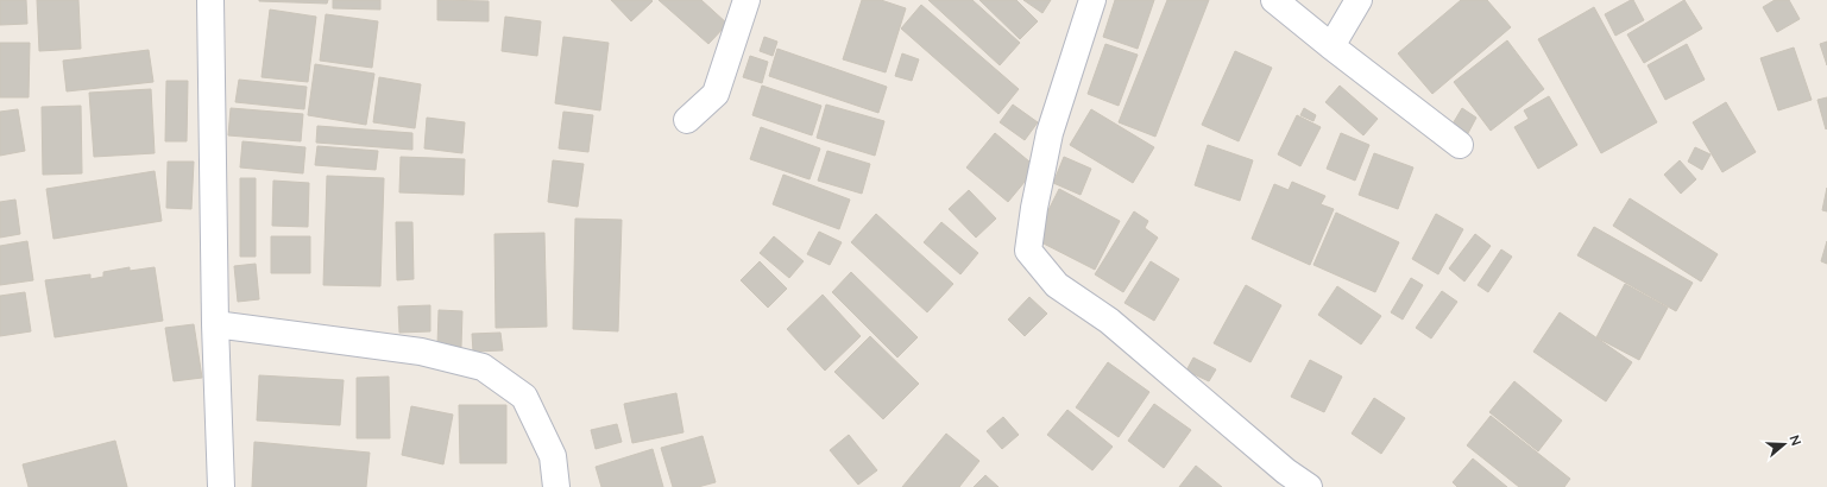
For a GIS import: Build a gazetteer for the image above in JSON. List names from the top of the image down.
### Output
{
  "north": "right"
}
